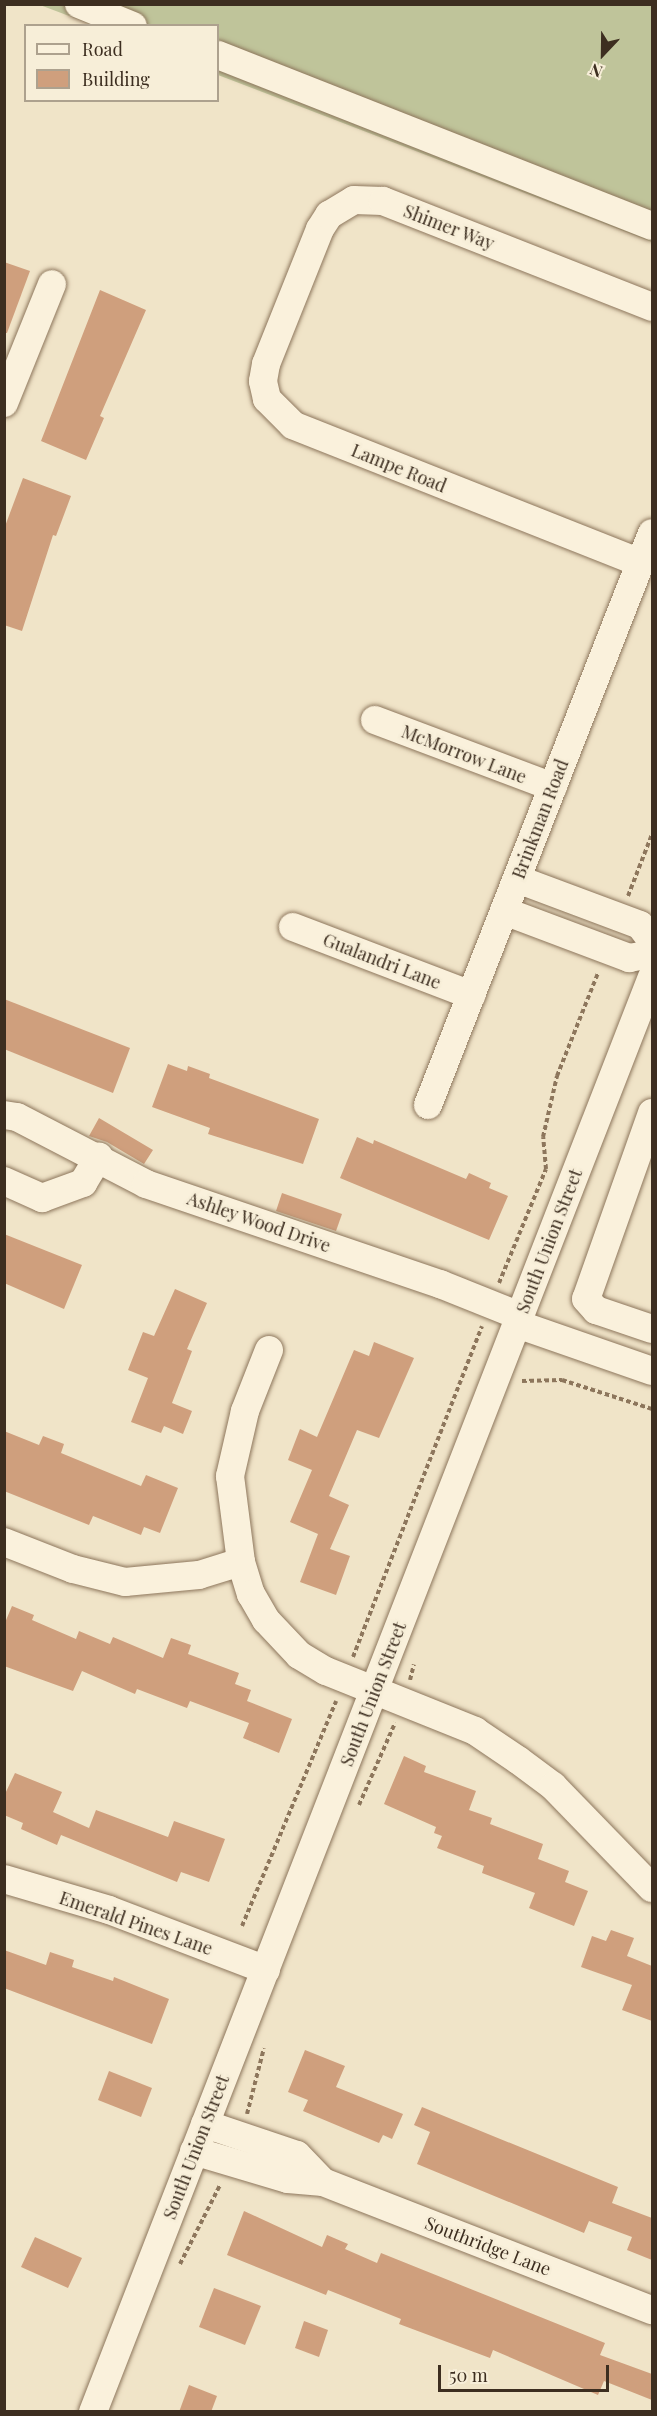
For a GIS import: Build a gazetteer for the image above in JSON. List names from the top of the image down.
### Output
{
  "streets": {
    "street": [
      "Shimer Way",
      "Lampe Road",
      "McMorrow Lane",
      "Brinkman Road",
      "Gualandri Lane",
      "Ashley Wood Drive",
      "South Union Street",
      "Emerald Pines Lane",
      "Southridge Lane"
    ]
  },
  "crossings": [
    ["Shimer Way", "Lampe Road"],
    ["Lampe Road", "Brinkman Road"],
    ["McMorrow Lane", "Brinkman Road"],
    ["Brinkman Road", "Gualandri Lane"],
    ["Ashley Wood Drive", "South Union Street"],
    ["South Union Street", "Emerald Pines Lane"],
    ["South Union Street", "Southridge Lane"]
  ],
  "legend": ["Road", "Building"],
  "scale_bar": "50 m",
  "north": "bottom"
}
